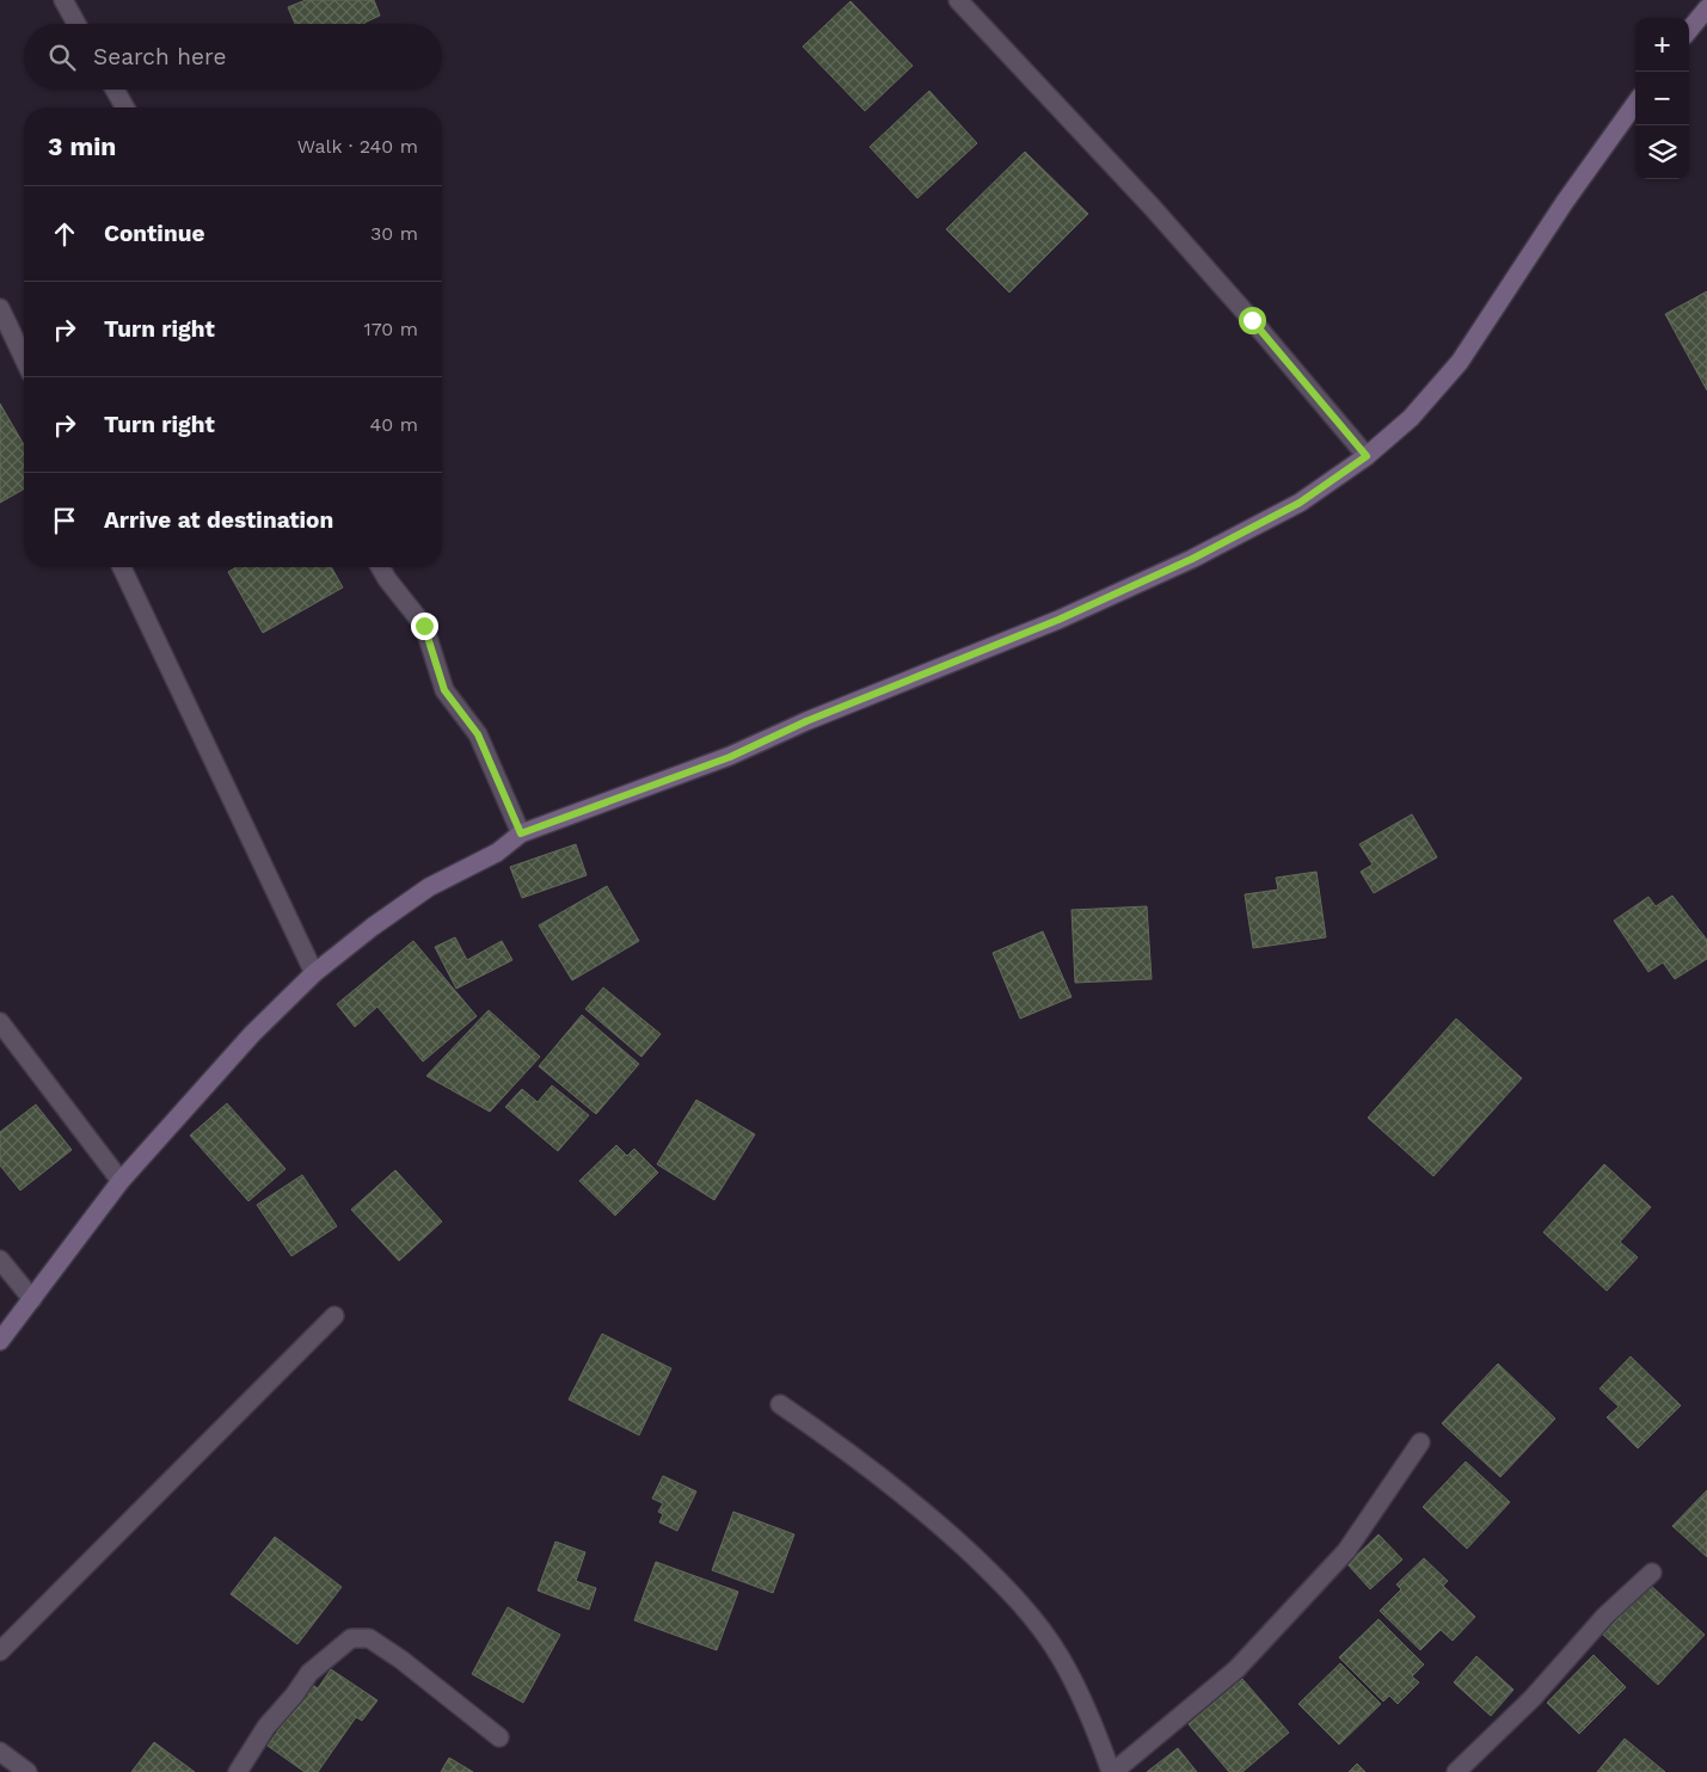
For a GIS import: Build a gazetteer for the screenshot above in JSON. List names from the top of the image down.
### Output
{
  "page": {
    "map_buttons": ["+", "−"],
    "search": "Search here",
    "heading": ["3 min", "Walk · 240 m"],
    "list": [
      ["Continue", "30 m"],
      ["Turn right", "170 m"],
      ["Turn right", "40 m"],
      "Arrive at destination"
    ]
  }
}
